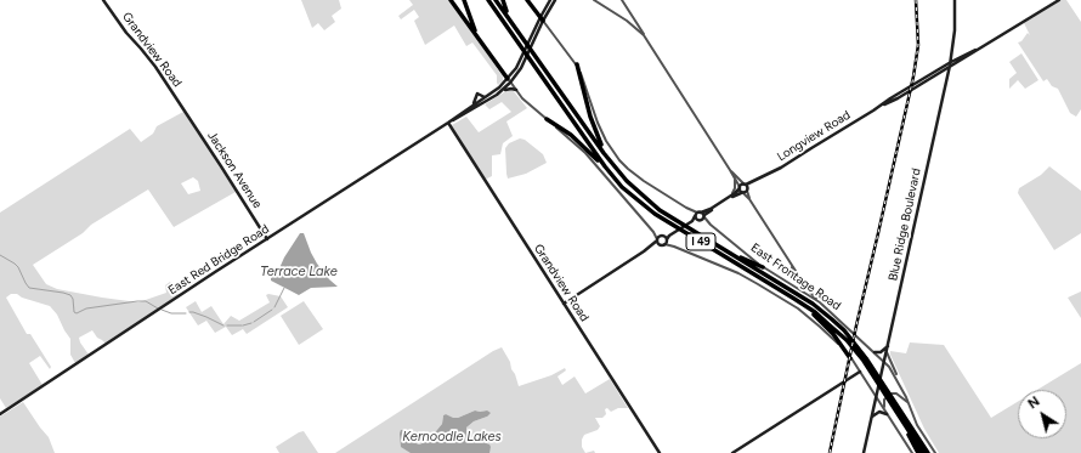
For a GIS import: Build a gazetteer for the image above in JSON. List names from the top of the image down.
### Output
{
  "streets": {
    "highway": ["I 49"],
    "main road": [
      "Grandview Road",
      "Longview Road",
      "Jackson Avenue",
      "Blue Ridge Boulevard",
      "East Red Bridge Road"
    ],
    "street": ["East Frontage Road"]
  },
  "crossings": [
    ["Grandview Road", "Jackson Avenue"],
    ["Grandview Road", "East Red Bridge Road"],
    ["Longview Road", "Blue Ridge Boulevard"],
    ["Jackson Avenue", "East Red Bridge Road"],
    ["Blue Ridge Boulevard", "East Frontage Road"],
    ["East Red Bridge Road", "East Frontage Road"]
  ],
  "water": ["Terrace Lake", "Kernoodle Lakes"],
  "north": "top left"
}
